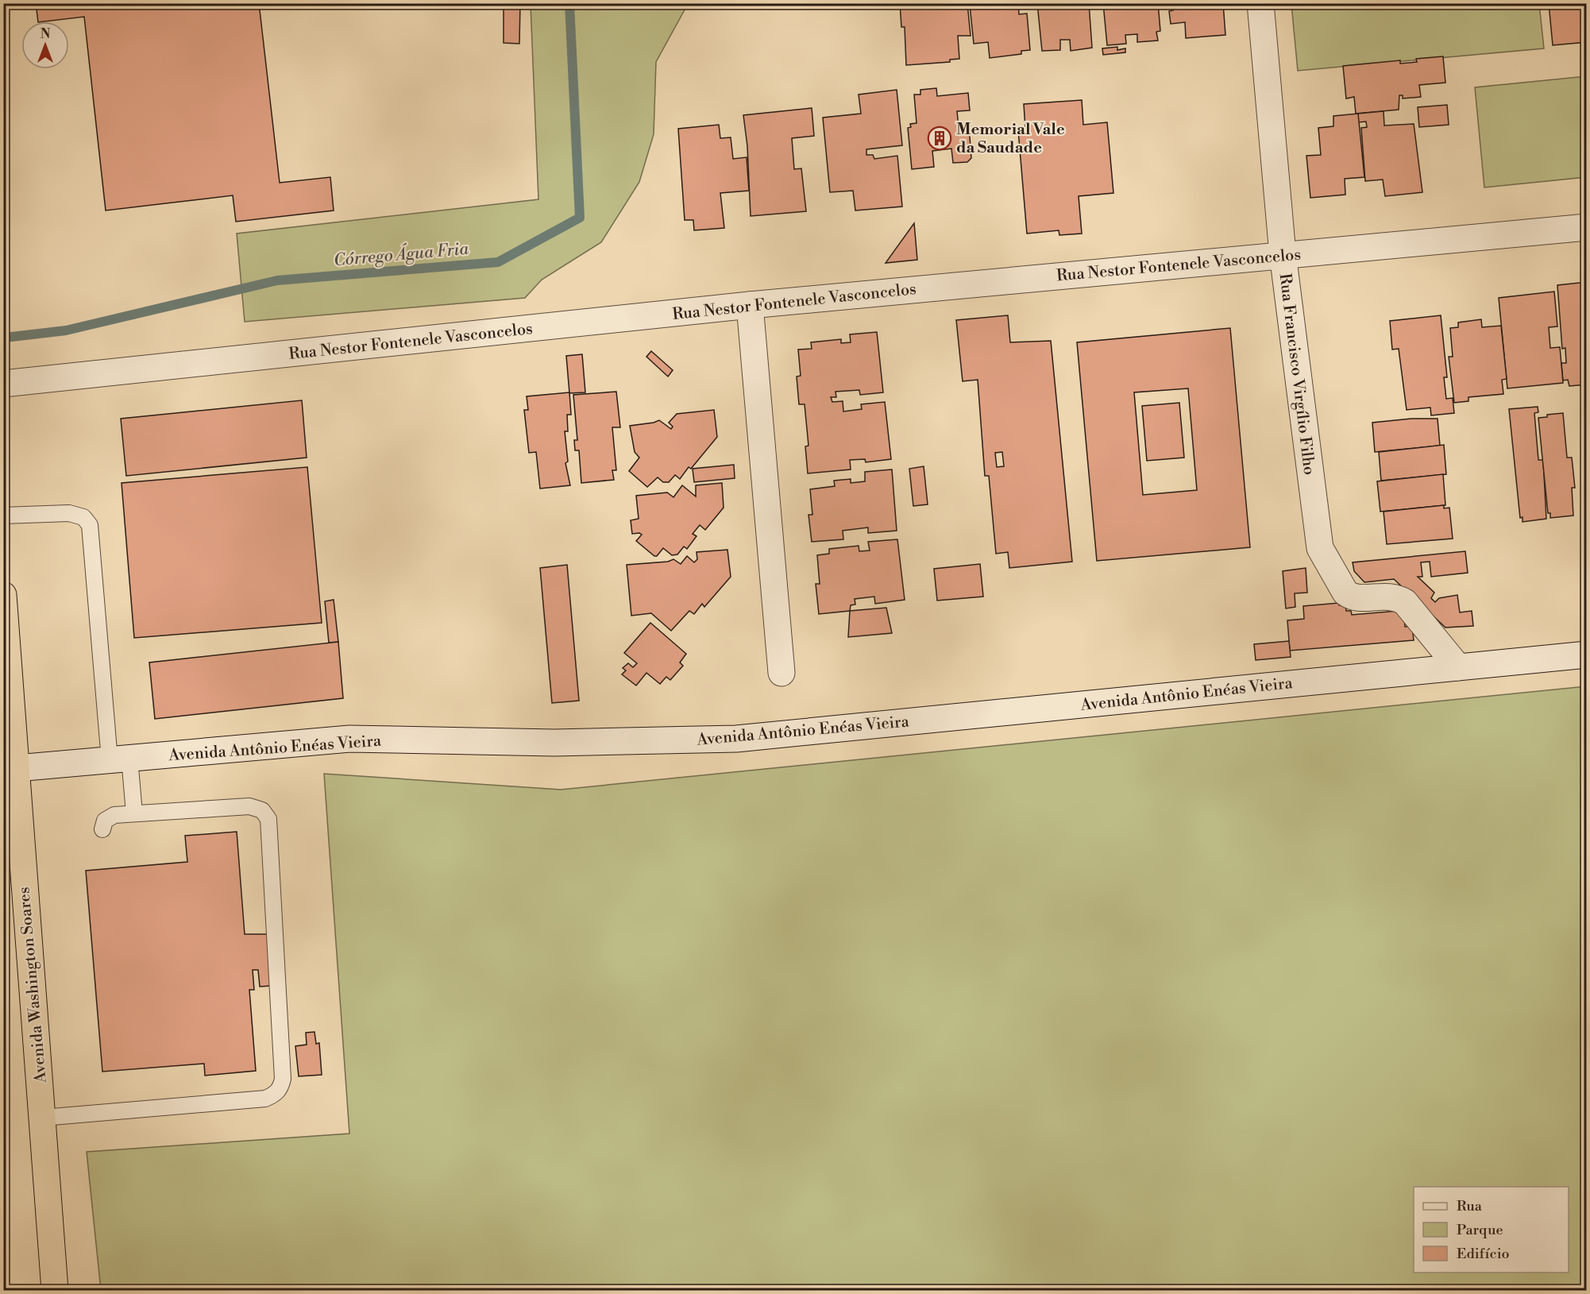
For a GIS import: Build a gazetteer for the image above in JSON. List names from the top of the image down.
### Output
{
  "streets": {
    "highway": ["Avenida Washington Soares"],
    "street": ["Rua Nestor Fontenele Vasconcelos", "Rua Francisco Virgílio Filho", "Avenida Antônio Enéas Vieira"]
  },
  "crossings": [
    ["Rua Nestor Fontenele Vasconcelos", "Rua Francisco Virgílio Filho"],
    ["Rua Francisco Virgílio Filho", "Avenida Antônio Enéas Vieira"],
    ["Avenida Antônio Enéas Vieira", "Avenida Washington Soares"]
  ],
  "water": ["Córrego Água Fria"],
  "places": {
    "building": ["Memorial Vale da Saudade"]
  },
  "legend": ["Rua", "Parque", "Edifício"],
  "north": "top"
}
